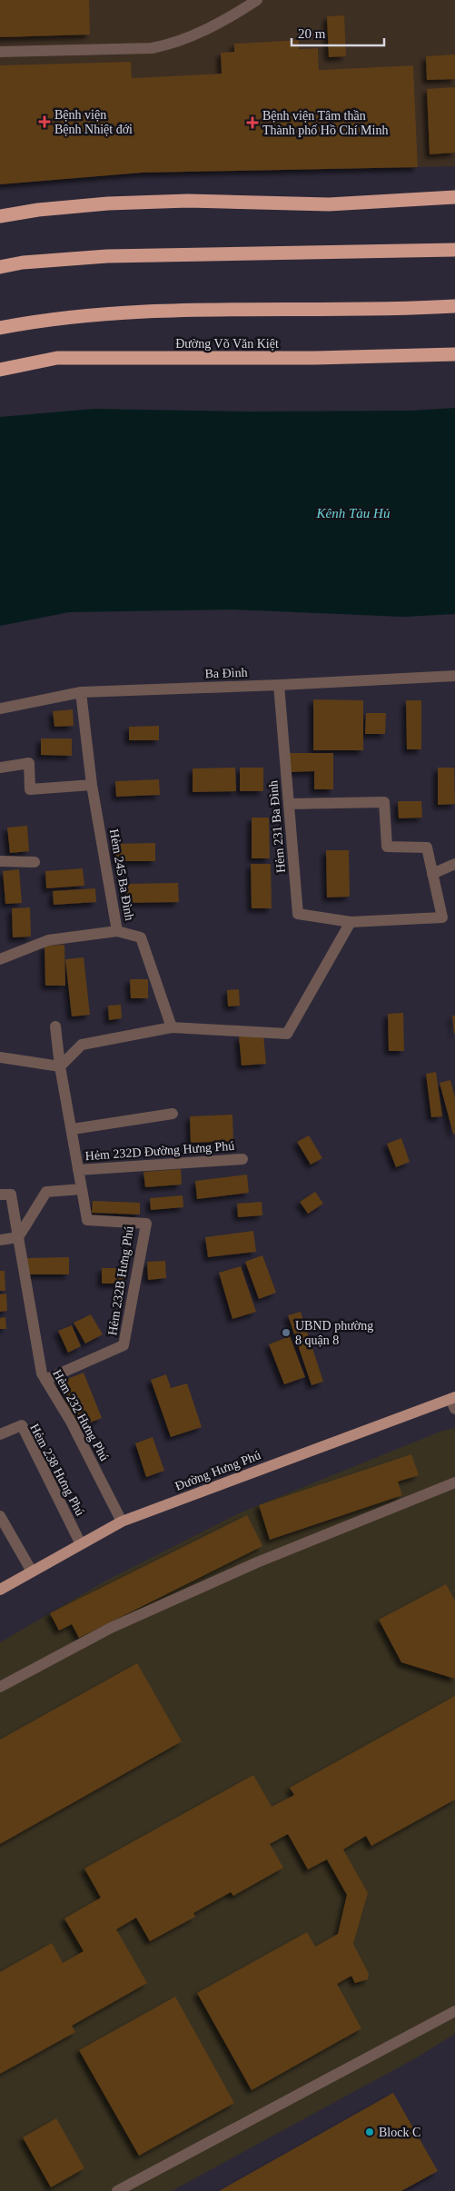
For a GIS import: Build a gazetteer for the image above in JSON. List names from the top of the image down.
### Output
{
  "streets": {
    "highway": ["Đường Võ Văn Kiệt"],
    "main road": ["Đường Hưng Phú"],
    "street": [
      "Ba Đình",
      "Hẻm 231 Ba Đình",
      "Hẻm 245 Ba Đình",
      "Hẻm 232D Đường Hưng Phú",
      "Hẻm 232B Hưng Phú",
      "Hẻm 232 Hưng Phú",
      "Hẻm 238 Hưng Phú"
    ]
  },
  "crossings": [
    ["Ba Đình", "Hẻm 231 Ba Đình"],
    ["Ba Đình", "Hẻm 245 Ba Đình"],
    ["Hẻm 232B Hưng Phú", "Hẻm 232 Hưng Phú"],
    ["Hẻm 232 Hưng Phú", "Đường Hưng Phú"],
    ["Hẻm 238 Hưng Phú", "Đường Hưng Phú"]
  ],
  "water": ["Kênh Tàu Hủ"],
  "places": {
    "health": ["Bệnh viện Bệnh Nhiệt đới", "Bệnh viện Tâm thần Thành phố Hồ Chí Minh"],
    "other": ["UBND phường 8 quận 8", "Block C"]
  },
  "scale_bar": "20 m"
}
